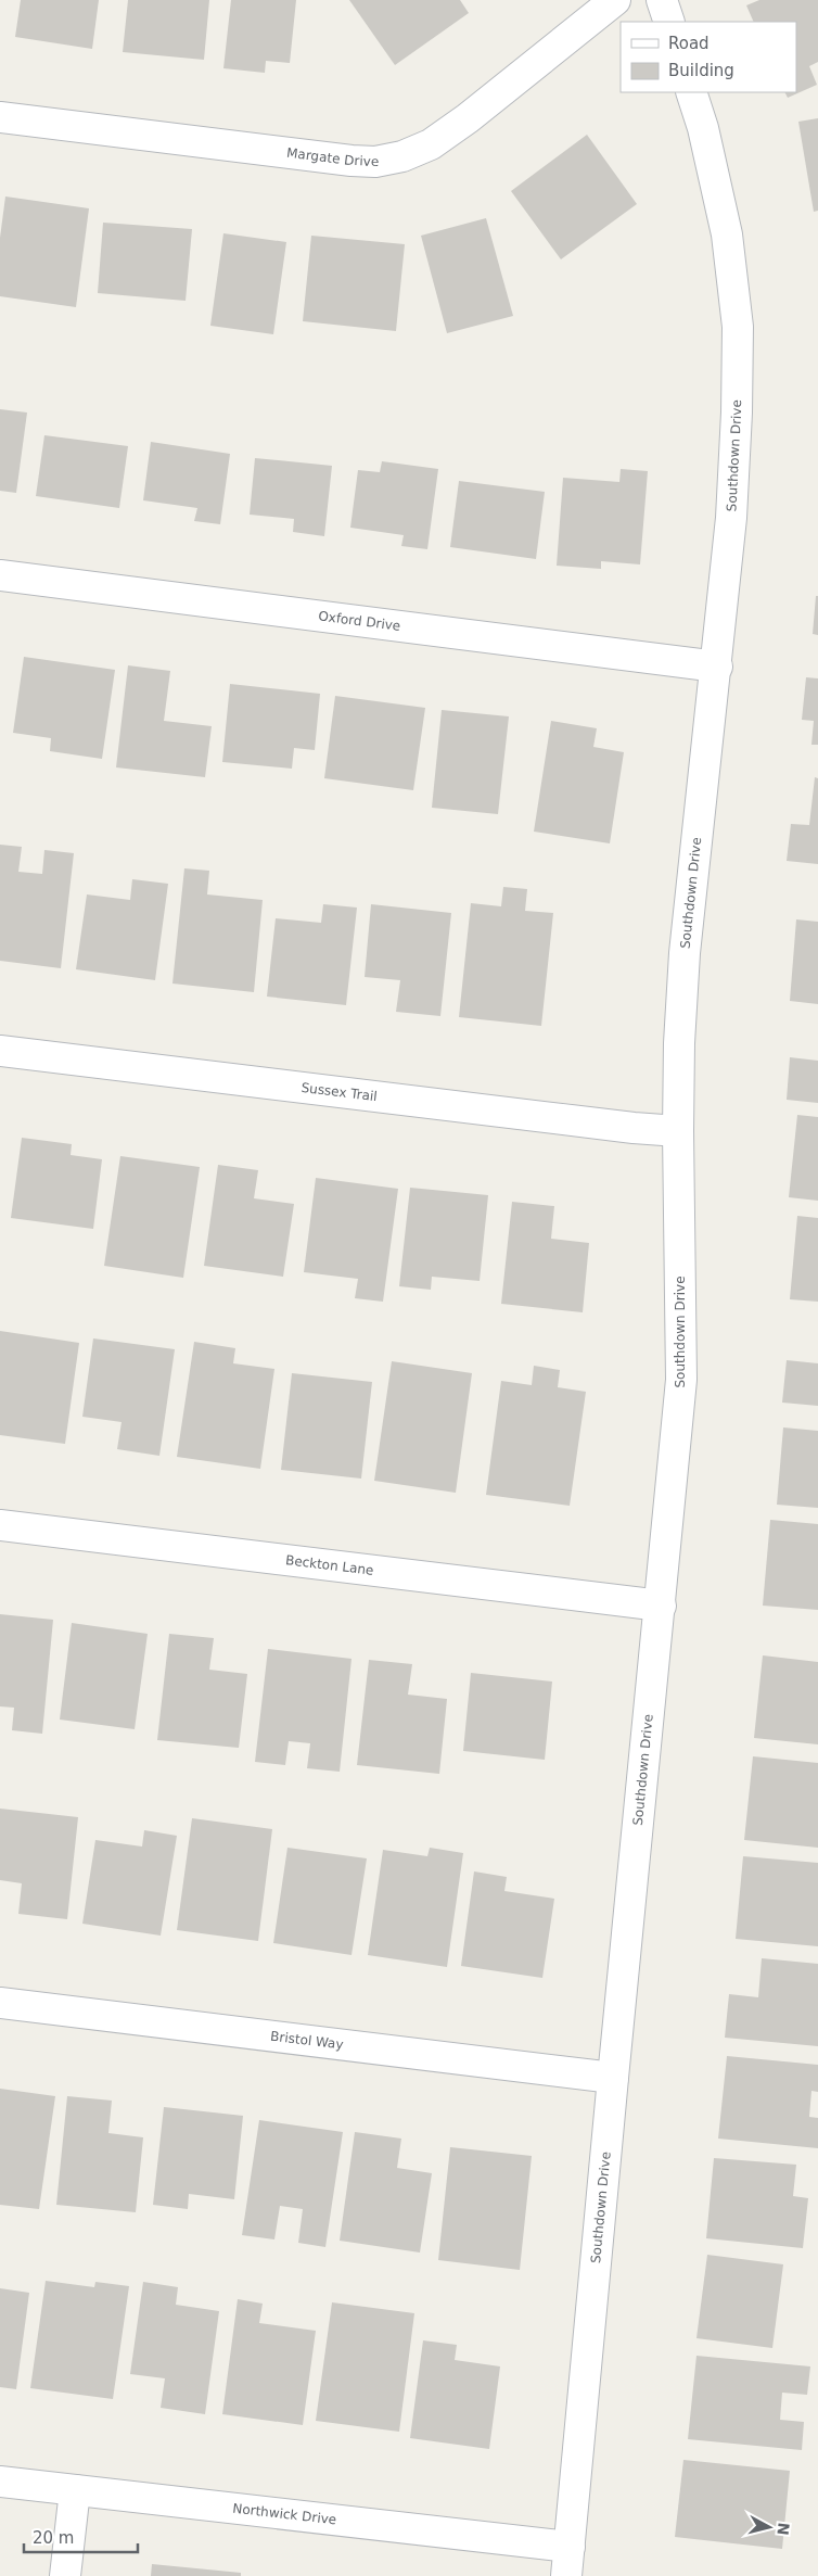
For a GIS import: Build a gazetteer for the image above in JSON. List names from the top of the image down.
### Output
{
  "streets": {
    "street": [
      "Margate Drive",
      "Southdown Drive",
      "Oxford Drive",
      "Sussex Trail",
      "Beckton Lane",
      "Bristol Way",
      "Northwick Drive"
    ]
  },
  "crossings": [
    ["Southdown Drive", "Oxford Drive"],
    ["Southdown Drive", "Sussex Trail"],
    ["Southdown Drive", "Beckton Lane"],
    ["Southdown Drive", "Bristol Way"],
    ["Southdown Drive", "Northwick Drive"]
  ],
  "legend": ["Road", "Building"],
  "scale_bar": "20 m",
  "north": "right"
}
